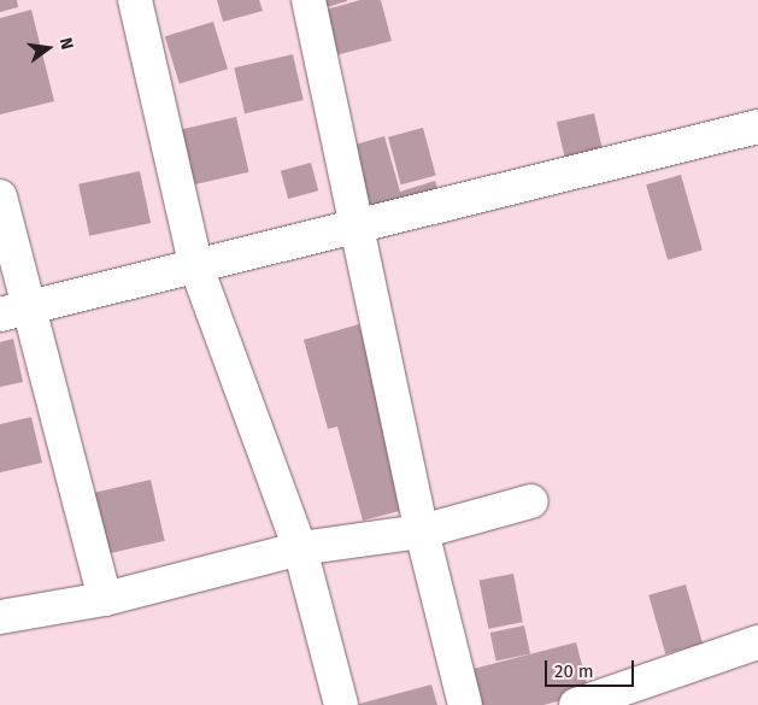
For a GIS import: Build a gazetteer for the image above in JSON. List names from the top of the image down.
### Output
{
  "scale_bar": "20 m",
  "north": "right"
}
